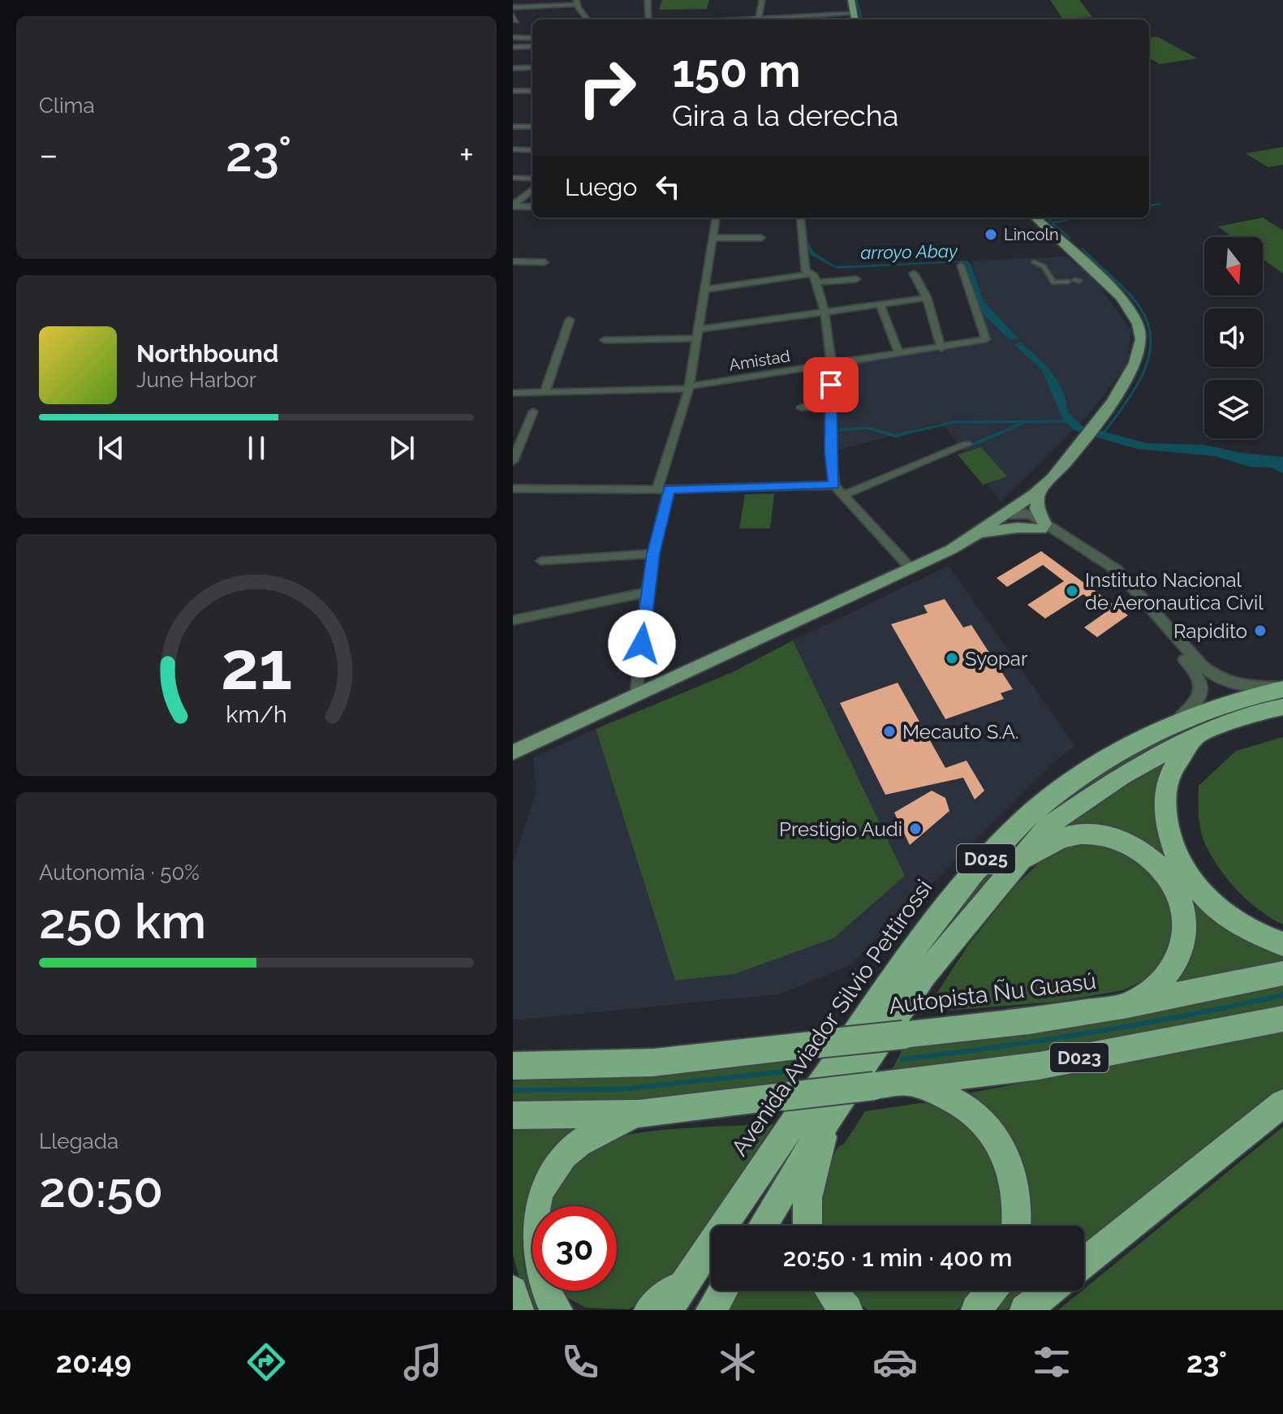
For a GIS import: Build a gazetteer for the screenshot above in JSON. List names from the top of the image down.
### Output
{
  "streets": {
    "highway": [
      "D025",
      "Autopista Ñu Guasú",
      "Avenida Aviador Silvio Pettirossi",
      "D023"
    ],
    "street": ["Amistad"]
  },
  "water": ["arroyo Abay"],
  "places": [
    "Lincoln",
    "Instituto Nacional de Aeronautica Civil",
    "Rapidito",
    "Syopar",
    "Mecauto S.A.",
    "Prestigio Audi"
  ],
  "north": "bottom",
  "page": {
    "tile": [
      "Clima",
      ["Autonomía · 50%", "250 km"],
      ["Llegada", "20:50"]
    ],
    "turn": ["150 m", "Gira a la derecha"],
    "heat": ["−", "23°", "+"],
    "then": "Luego",
    "song": ["Northbound", "June Harbor"],
    "limit": "30",
    "trip": "20:50 · 1 min · 400 m",
    "tabs": ["20:49", "23°"],
    "gauge": ["21", "km/h"]
  }
}
